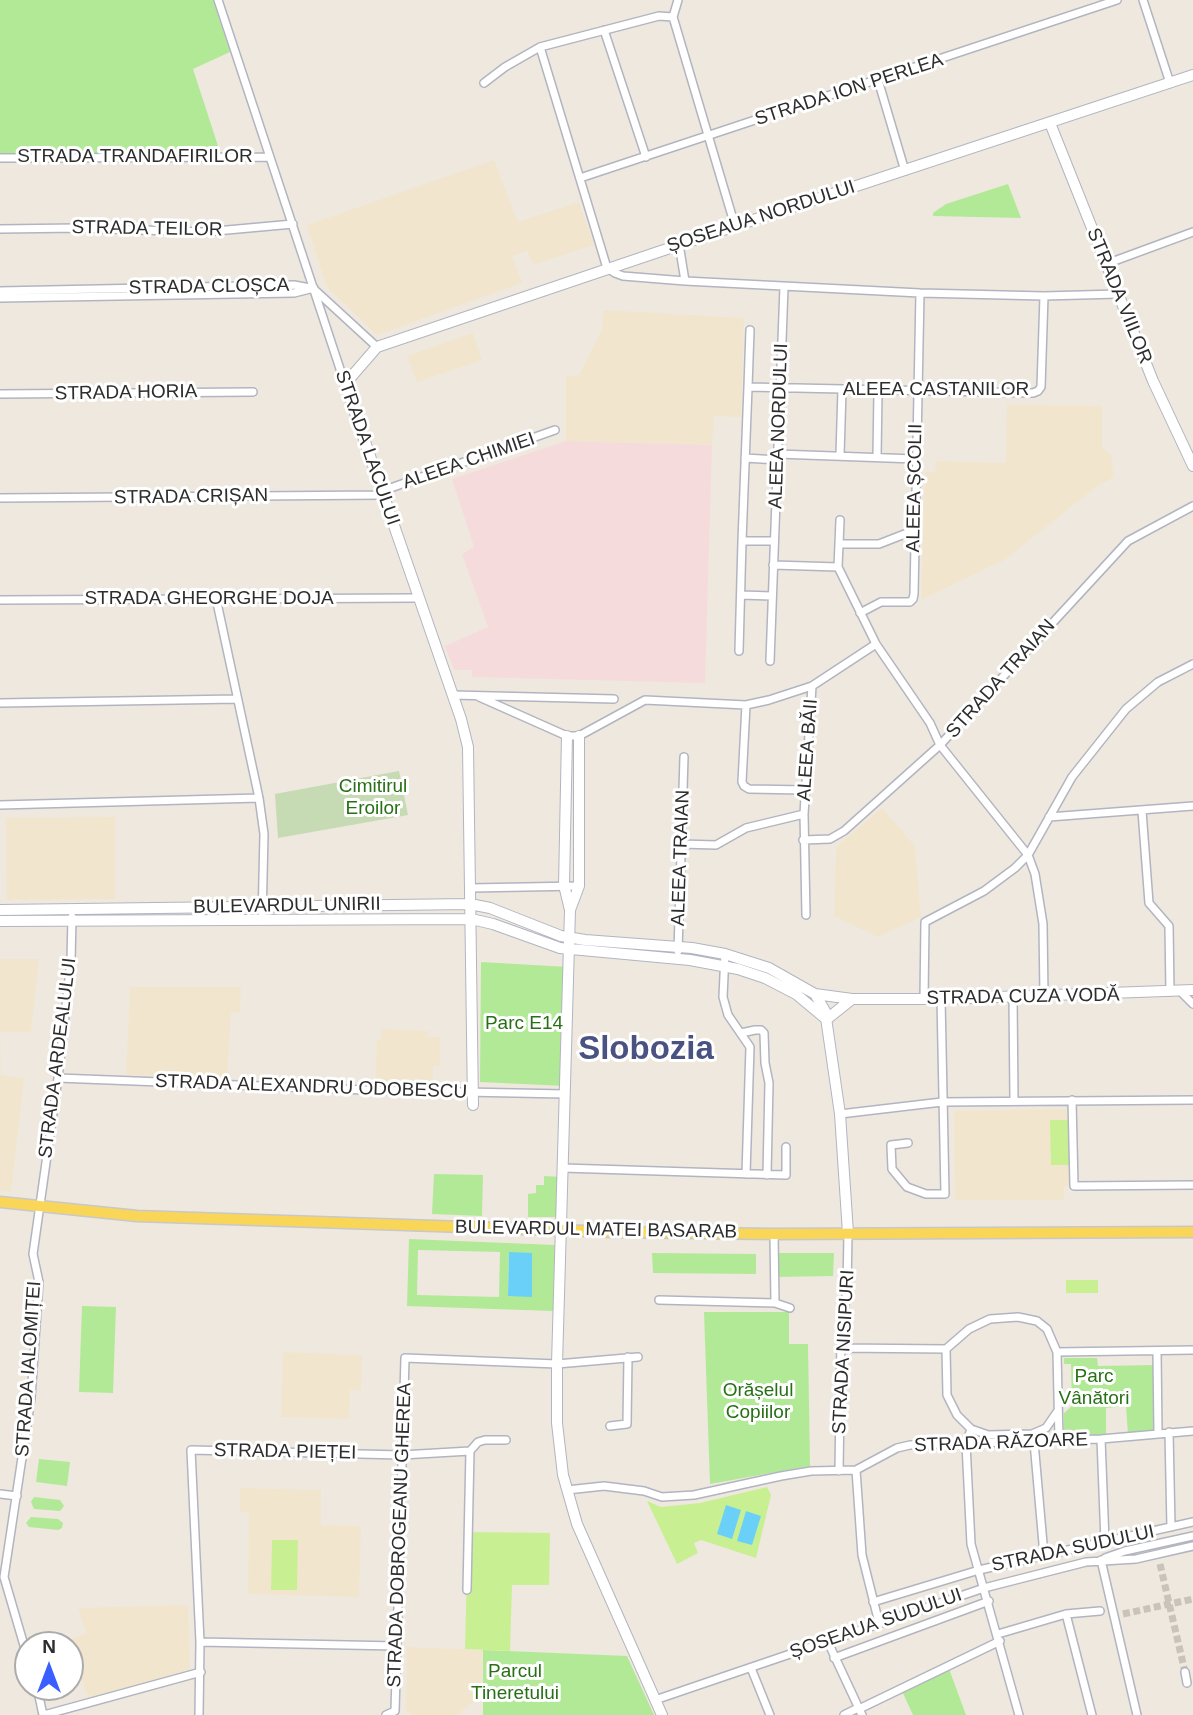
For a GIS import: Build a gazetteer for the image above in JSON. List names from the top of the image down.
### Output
{
  "streets": {
    "main road": ["BULEVARDUL MATEI BASARAB"],
    "street": [
      "STRADA ION PERLEA",
      "STRADA TRANDAFIRILOR",
      "ȘOSEAUA NORDULUI",
      "STRADA TEILOR",
      "STRADA CLOȘCA",
      "STRADA VIILOR",
      "ALEEA CASTANILOR",
      "STRADA HORIA",
      "ALEEA NORDULUI",
      "STRADA LACULUI",
      "ALEEA CHIMIEI",
      "ALEEA ȘCOLII",
      "STRADA CRIȘAN",
      "STRADA GHEORGHE DOJA",
      "STRADA TRAIAN",
      "ALEEA BĂII",
      "ALEEA TRAIAN",
      "BULEVARDUL UNIRII",
      "STRADA CUZA VODĂ",
      "STRADA ARDEALULUI",
      "STRADA ALEXANDRU ODOBESCU",
      "STRADA NISIPURI",
      "STRADA IALOMIȚEI",
      "STRADA RĂZOARE",
      "STRADA PIEȚEI",
      "STRADA DOBROGEANU GHEREA",
      "STRADA SUDULUI",
      "ȘOSEAUA SUDULUI"
    ]
  },
  "crossings": [
    ["STRADA TRANDAFIRILOR", "STRADA LACULUI"],
    ["ȘOSEAUA NORDULUI", "STRADA VIILOR"],
    ["STRADA TEILOR", "STRADA LACULUI"],
    ["STRADA CLOȘCA", "STRADA LACULUI"],
    ["ALEEA CASTANILOR", "ALEEA NORDULUI"],
    ["ALEEA CASTANILOR", "ALEEA ȘCOLII"],
    ["STRADA LACULUI", "ALEEA CHIMIEI"],
    ["STRADA LACULUI", "STRADA CRIȘAN"],
    ["STRADA LACULUI", "STRADA GHEORGHE DOJA"],
    ["STRADA LACULUI", "BULEVARDUL UNIRII"],
    ["STRADA LACULUI", "STRADA ALEXANDRU ODOBESCU"],
    ["ALEEA CHIMIEI", "STRADA CRIȘAN"],
    ["STRADA TRAIAN", "ALEEA BĂII"],
    ["ALEEA BĂII", "ALEEA TRAIAN"],
    ["BULEVARDUL UNIRII", "STRADA ARDEALULUI"],
    ["STRADA ARDEALULUI", "STRADA ALEXANDRU ODOBESCU"],
    ["STRADA ARDEALULUI", "BULEVARDUL MATEI BASARAB"],
    ["STRADA ARDEALULUI", "STRADA IALOMIȚEI"],
    ["BULEVARDUL MATEI BASARAB", "STRADA NISIPURI"],
    ["BULEVARDUL MATEI BASARAB", "STRADA IALOMIȚEI"],
    ["STRADA NISIPURI", "STRADA RĂZOARE"],
    ["STRADA PIEȚEI", "STRADA DOBROGEANU GHEREA"]
  ],
  "districts": ["Slobozia"],
  "parks": [
    "Cimitirul Eroilor",
    "Parc E14",
    "Parc Vânători",
    "Orășelul Copiilor",
    "Parcul Tineretului"
  ],
  "north": "top"
}
